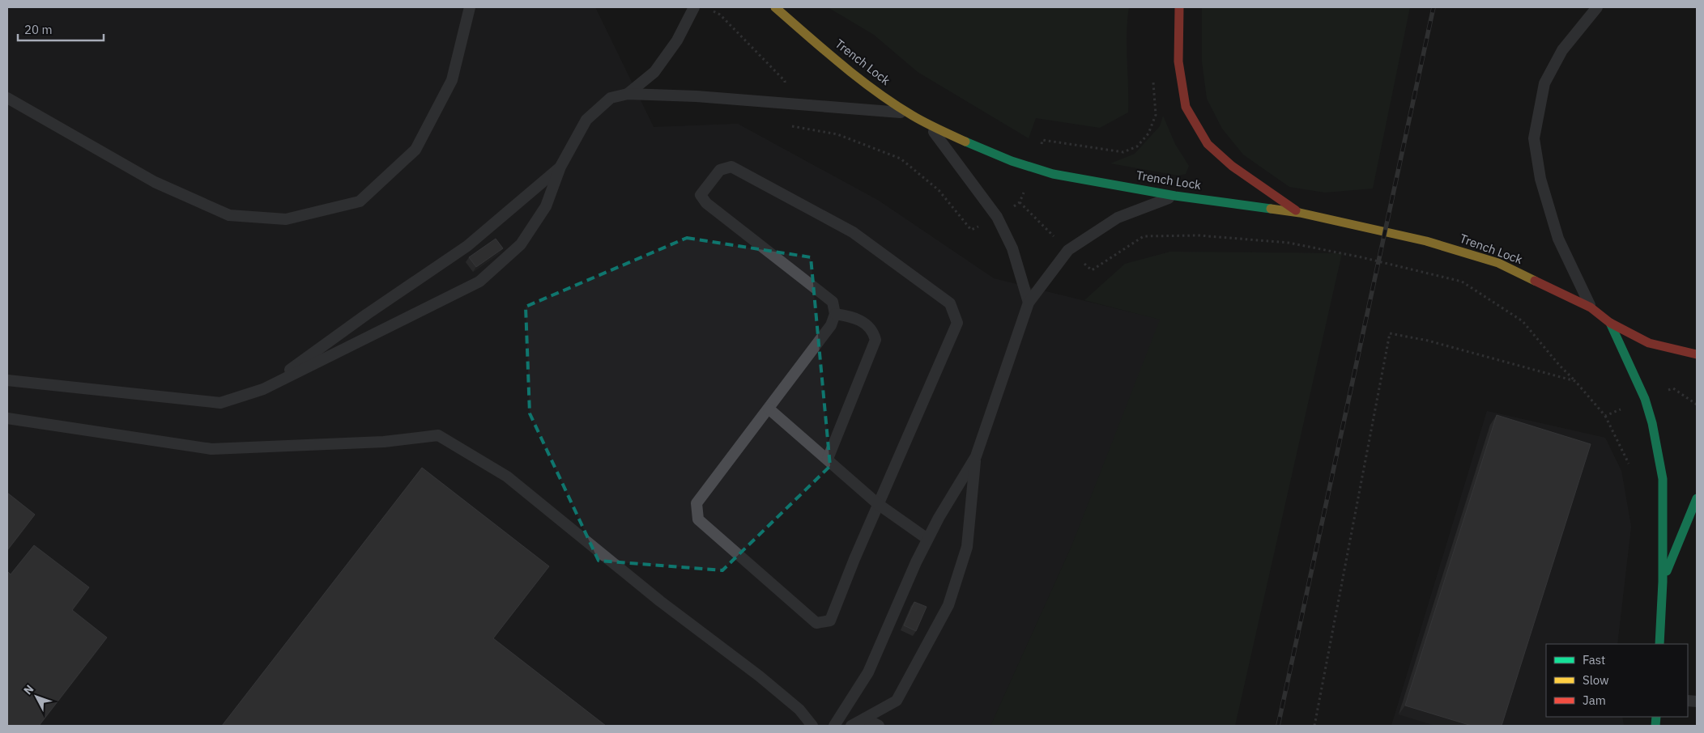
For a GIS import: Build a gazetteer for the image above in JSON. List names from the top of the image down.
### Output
{
  "streets": {
    "main road": ["Trench Lock"]
  },
  "legend": ["Fast", "Slow", "Jam"],
  "scale_bar": "20 m",
  "north": "top left"
}
